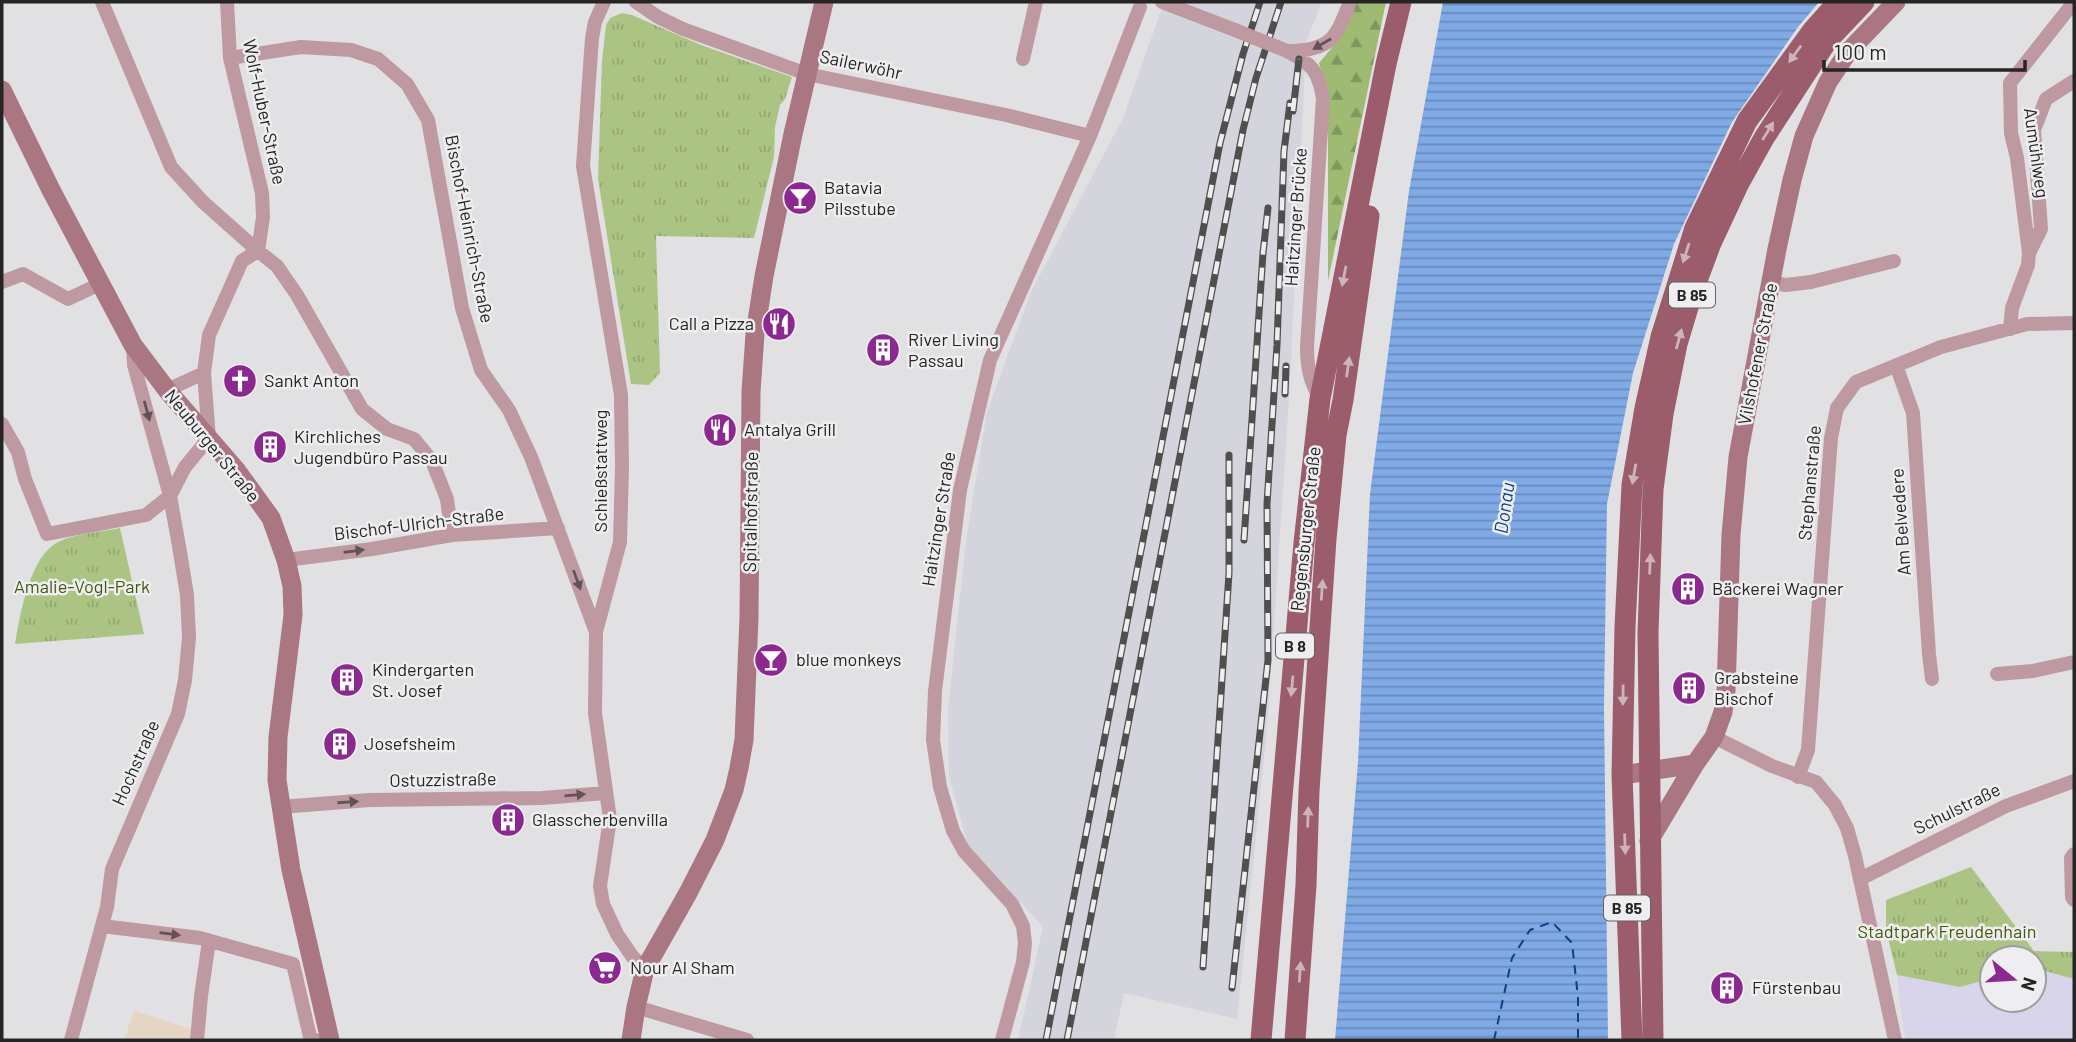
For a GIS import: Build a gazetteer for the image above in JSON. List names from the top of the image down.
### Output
{
  "streets": {
    "main road": ["B 85", "Regensburger Straße", "B 8"],
    "street": [
      "Sailerwöhr",
      "Wolf-Huber-Straße",
      "Aumühlweg",
      "Haitzinger Brücke",
      "Bischof-Heinrich-Straße",
      "Vilshofener Straße",
      "Neuburger Straße",
      "Schießstattweg",
      "Stephanstraße",
      "Spitalhofstraße",
      "Haitzinger Straße",
      "Am Belvedere",
      "Bischof-Ulrich-Straße",
      "Hochstraße",
      "Ostuzzistraße",
      "Schulstraße"
    ]
  },
  "crossings": [
    ["Sailerwöhr", "Spitalhofstraße"],
    ["Sailerwöhr", "Haitzinger Straße"],
    ["Wolf-Huber-Straße", "Bischof-Heinrich-Straße"],
    ["Aumühlweg", "Stephanstraße"],
    ["Haitzinger Brücke", "Regensburger Straße"],
    ["Haitzinger Brücke", "B 8"],
    ["Bischof-Heinrich-Straße", "Schießstattweg"],
    ["Bischof-Heinrich-Straße", "Bischof-Ulrich-Straße"],
    ["B 85", "Vilshofener Straße"],
    ["Neuburger Straße", "Bischof-Ulrich-Straße"],
    ["Neuburger Straße", "Hochstraße"],
    ["Neuburger Straße", "Ostuzzistraße"],
    ["Schießstattweg", "Spitalhofstraße"],
    ["Schießstattweg", "Ostuzzistraße"],
    ["Stephanstraße", "Am Belvedere"],
    ["Regensburger Straße", "B 8"]
  ],
  "one_way": ["Bischof-Ulrich-Straße", "Ostuzzistraße"],
  "water": ["Donau"],
  "parks": ["Amalie-Vogl-Park", "Stadtpark Freudenhain"],
  "places": {
    "bar": ["Batavia Pilsstube", "blue monkeys"],
    "restaurant": ["Call a Pizza", "Antalya Grill"],
    "building": [
      "River Living Passau",
      "Kirchliches Jugendbüro Passau",
      "Bäckerei Wagner",
      "Kindergarten St. Josef",
      "Grabsteine Bischof",
      "Josefsheim",
      "Glasscherbenvilla",
      "Fürstenbau"
    ],
    "church": ["Sankt Anton"],
    "supermarket": ["Nour Al Sham"]
  },
  "scale_bar": "100 m",
  "north": "right"
}
